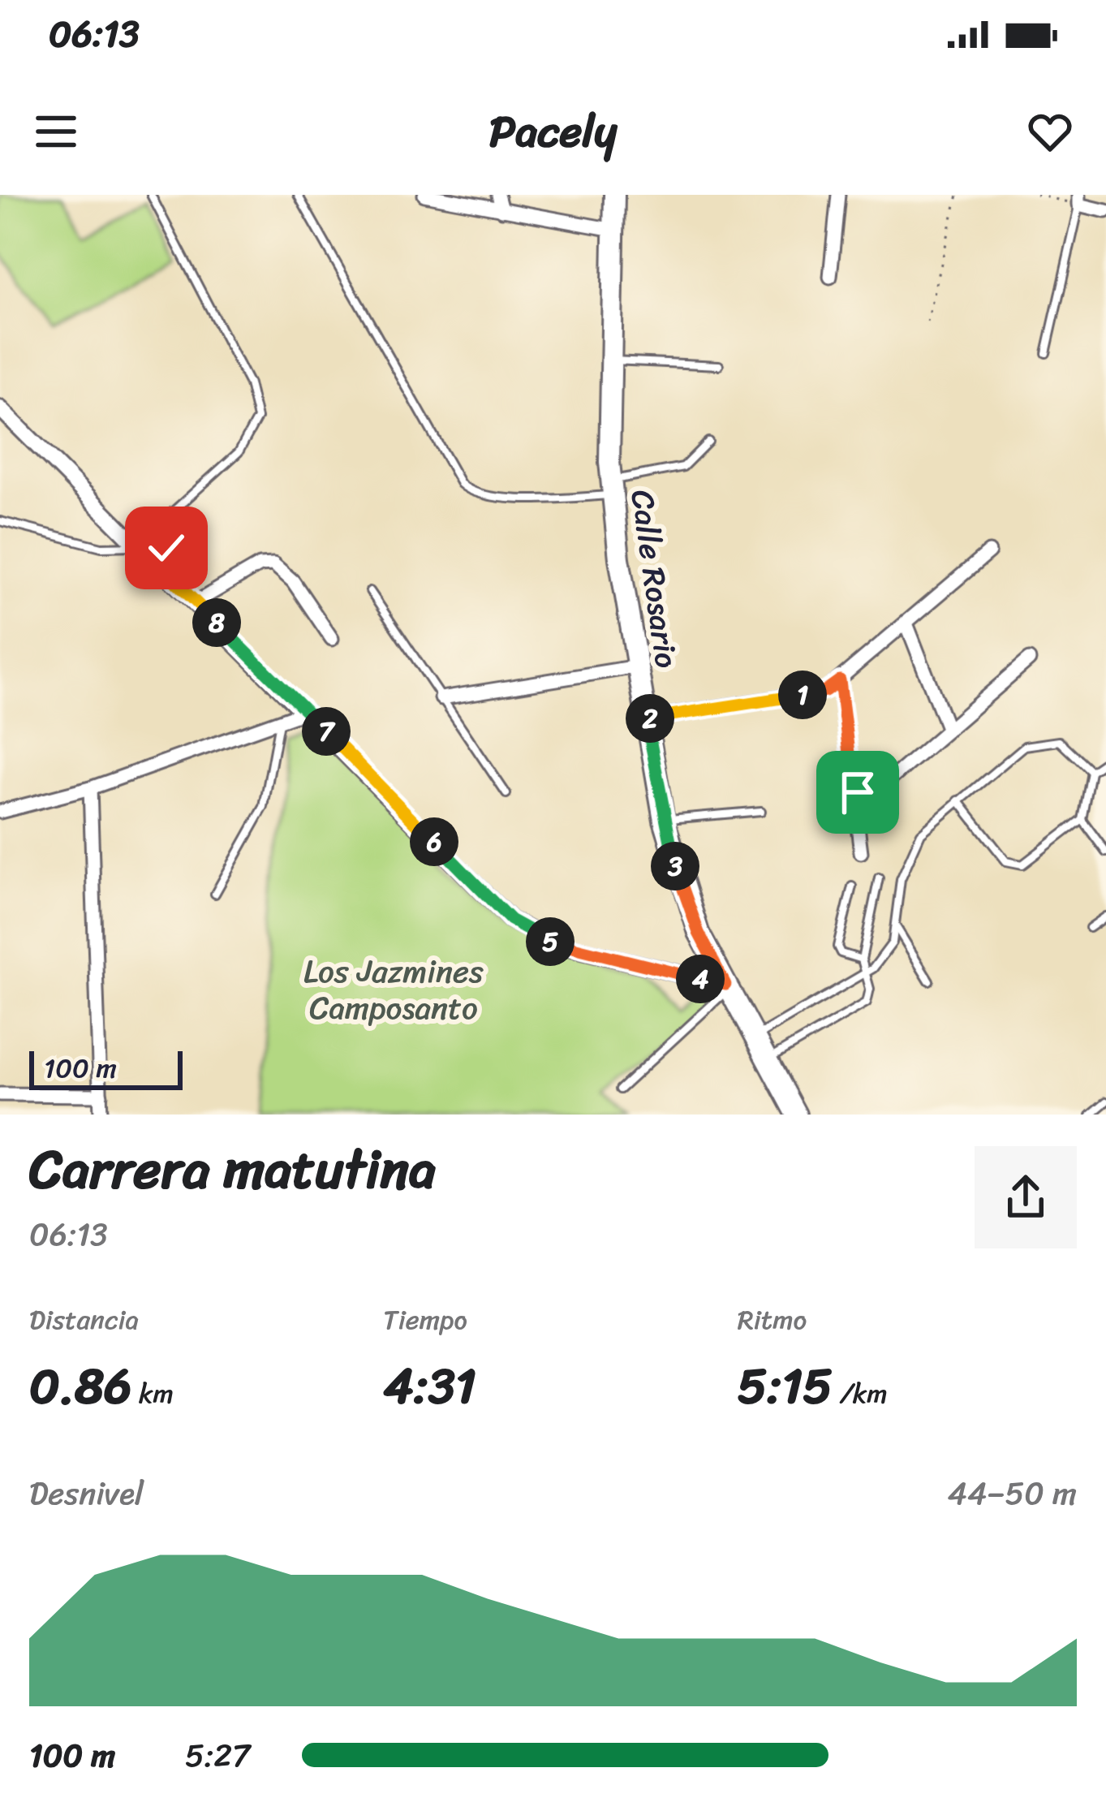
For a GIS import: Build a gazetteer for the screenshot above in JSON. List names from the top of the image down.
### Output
{
  "streets": {
    "main road": ["Calle Rosario"]
  },
  "parks": ["Los Jazmines Camposanto"],
  "scale_bar": "100 m",
  "page": {
    "status": "06:13",
    "header": "Pacely",
    "pins": [
      "8",
      "1",
      "2",
      "7",
      "6",
      "3",
      "5",
      "4"
    ],
    "scale": "100 m",
    "heading": ["Carrera matutina", "06:13"],
    "stats": [
      ["Distancia", "0.86 km"],
      ["Tiempo", "4:31"],
      ["Ritmo", "5:15 /km"]
    ],
    "chart": ["Desnivel", "44–50 m"],
    "list": [
      {
        "name": "100 m",
        "note": "5:27"
      }
    ]
  }
}
